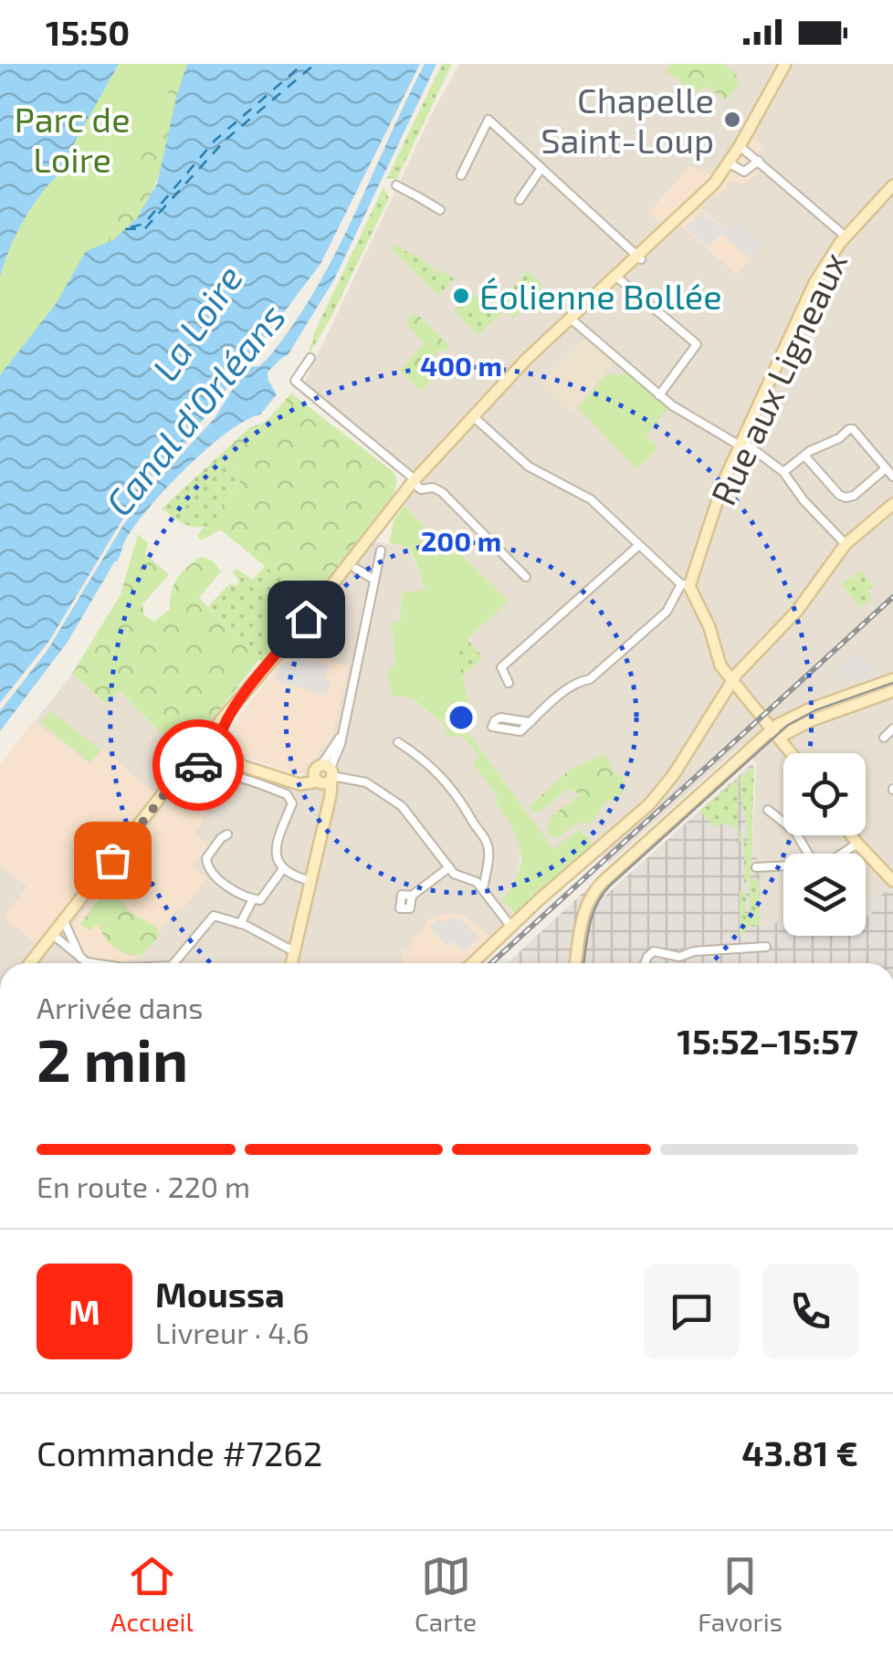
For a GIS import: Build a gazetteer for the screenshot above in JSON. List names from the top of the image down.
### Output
{
  "streets": {
    "main road": ["Rue aux Ligneaux"]
  },
  "water": ["La Loire", "Canal d'Orléans"],
  "parks": ["Parc de Loire"],
  "places": ["Chapelle Saint-Loup", "Éolienne Bollée"],
  "page": {
    "status": "15:50",
    "heading": ["2 min", "Arrivée dans", "15:52–15:57"],
    "panel": [
      "Moussa",
      "Livreur · 4.6",
      "Commande #7262",
      "43.81 €"
    ],
    "bar": "En route · 220 m",
    "round": "M",
    "tabs": ["Accueil", "Carte", "Favoris"]
  },
  "rings": ["400 m", "200 m"]
}
